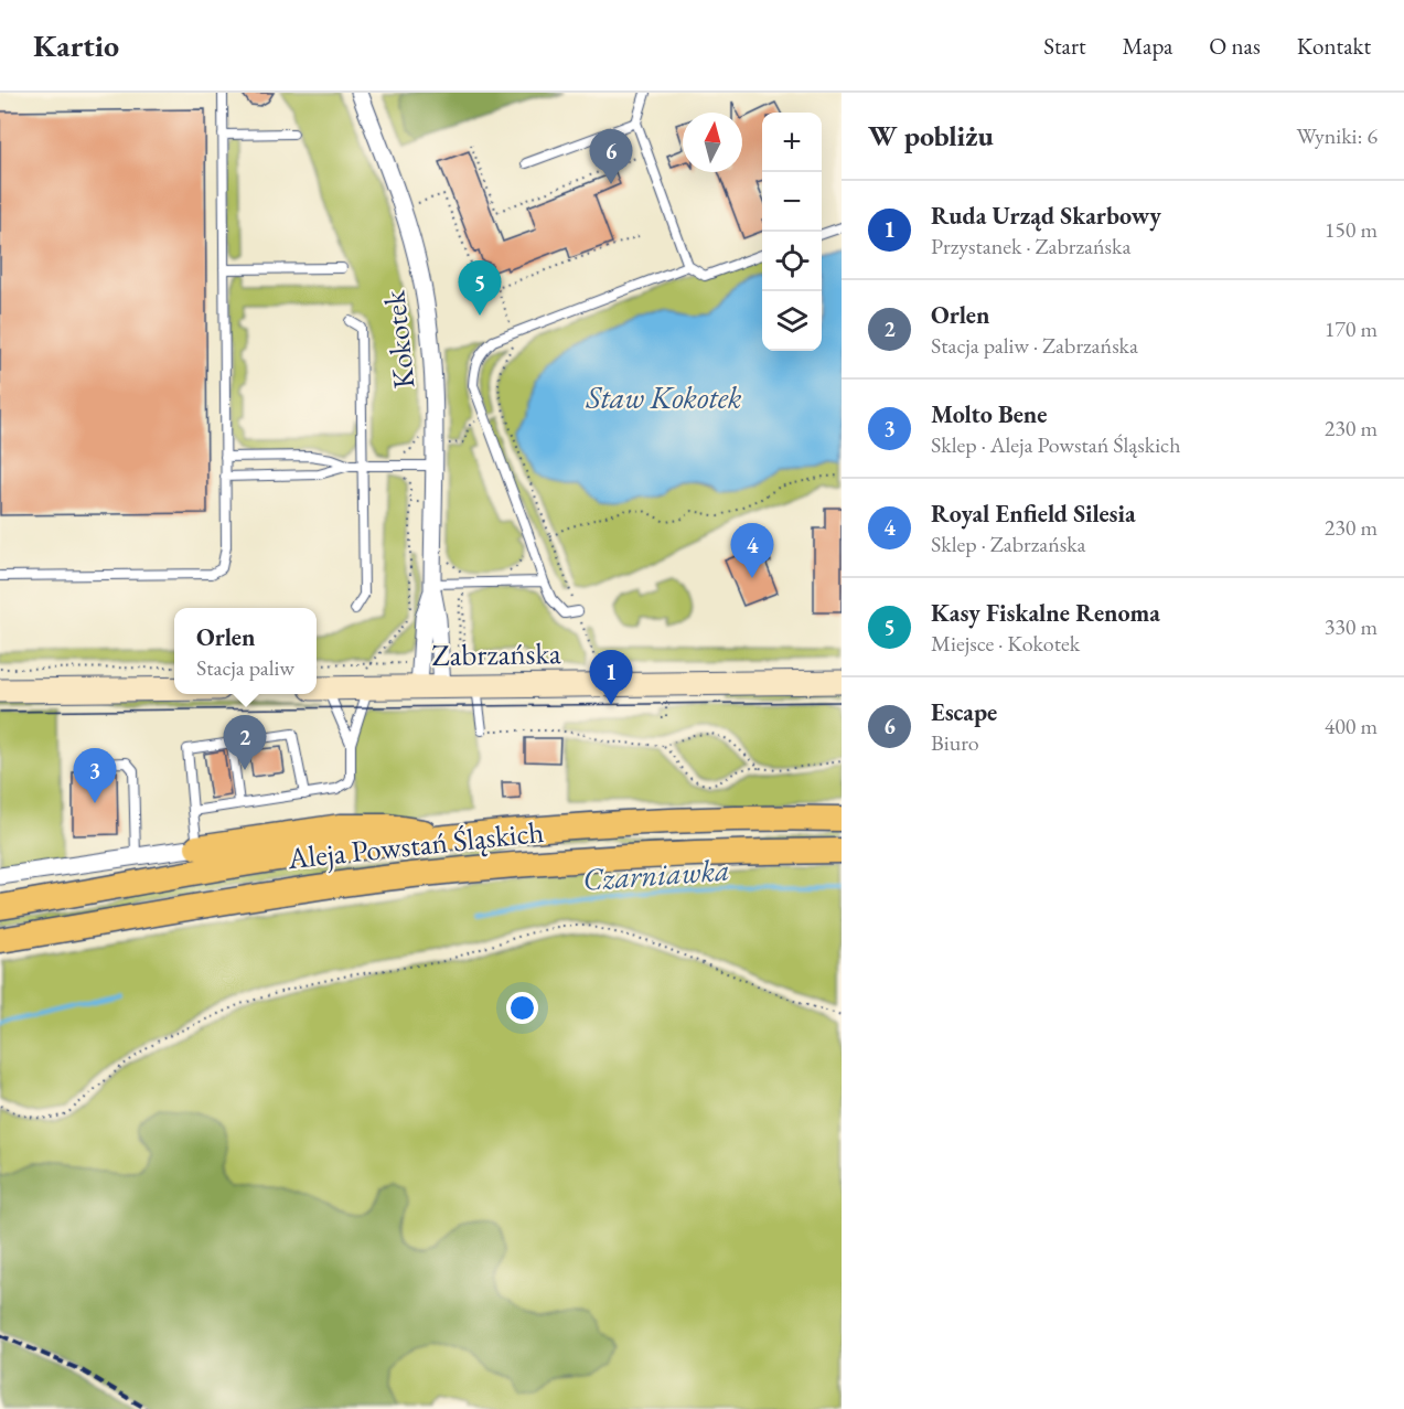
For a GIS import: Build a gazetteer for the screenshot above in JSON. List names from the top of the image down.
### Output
{
  "streets": {
    "main road": ["Zabrzańska", "Aleja Powstań Śląskich"],
    "street": ["Kokotek"]
  },
  "crossings": [
    ["Kokotek", "Zabrzańska"]
  ],
  "water": ["Staw Kokotek", "Czarniawka"],
  "north": "top",
  "page": {
    "header": "Kartio",
    "nav": [
      "Start",
      "Mapa",
      "O nas",
      "Kontakt"
    ],
    "heading": ["W pobliżu", "Wyniki: 6"],
    "map_buttons": ["+", "−"],
    "pins": [
      "6",
      "5",
      "4",
      "1",
      "2",
      "3"
    ],
    "list": [
      {
        "mark": "1",
        "name": "Ruda Urząd Skarbowy",
        "note": "Przystanek · Zabrzańska",
        "value": "150 m"
      },
      {
        "mark": "2",
        "name": "Orlen",
        "note": "Stacja paliw · Zabrzańska",
        "value": "170 m"
      },
      {
        "mark": "3",
        "name": "Molto Bene",
        "note": "Sklep · Aleja Powstań Śląskich",
        "value": "230 m"
      },
      {
        "mark": "4",
        "name": "Royal Enfield Silesia",
        "note": "Sklep · Zabrzańska",
        "value": "230 m"
      },
      {
        "mark": "5",
        "name": "Kasy Fiskalne Renoma",
        "note": "Miejsce · Kokotek",
        "value": "330 m"
      },
      {
        "mark": "6",
        "name": "Escape",
        "note": "Biuro",
        "value": "400 m"
      }
    ],
    "popup": ["Orlen", "Stacja paliw"]
  }
}
